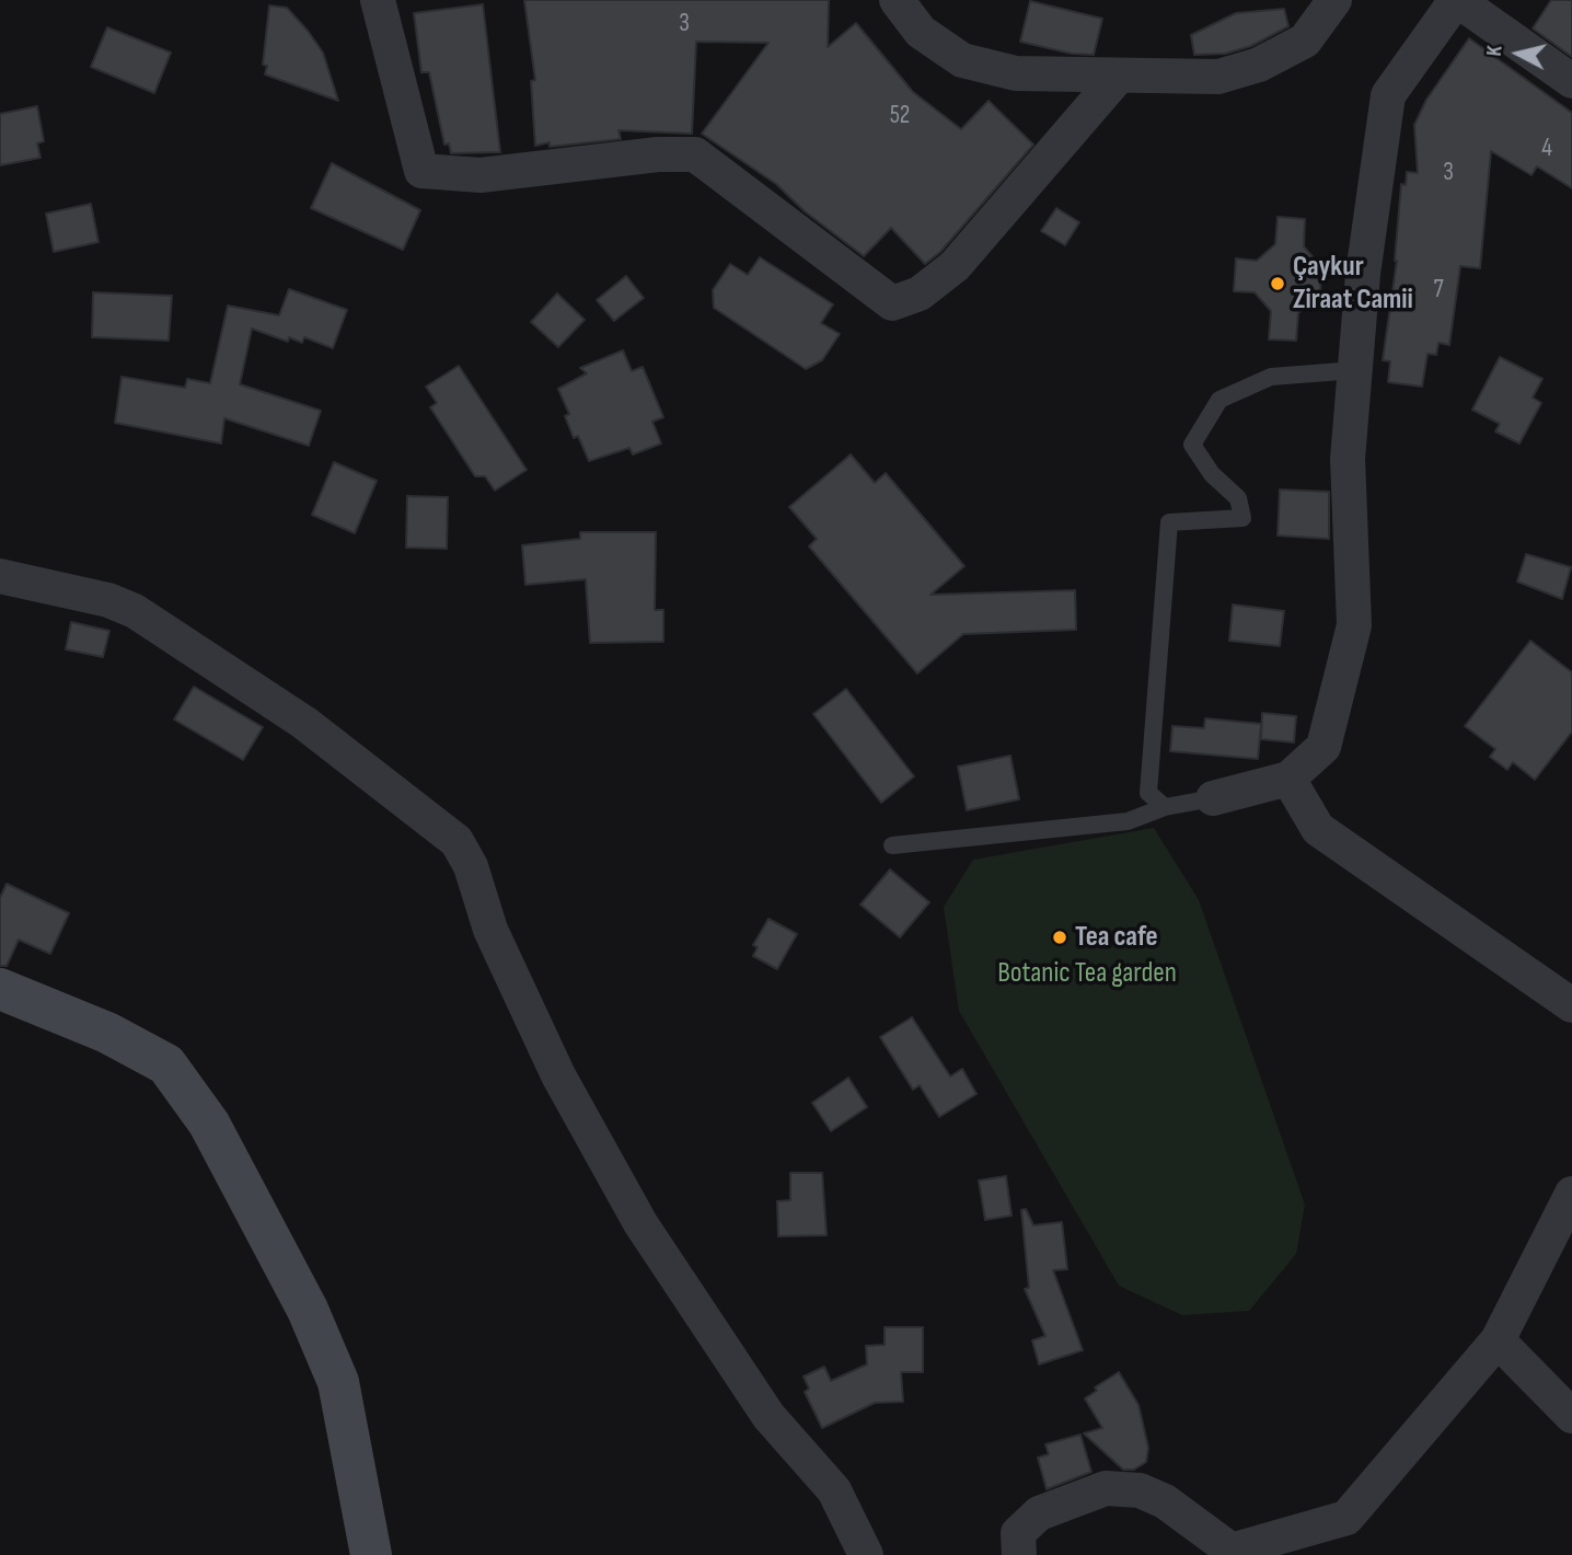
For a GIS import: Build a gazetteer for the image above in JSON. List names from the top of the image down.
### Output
{
  "parks": ["Botanic Tea garden"],
  "places": ["Çaykur Ziraat Camii", "Tea cafe"],
  "house_numbers": [
    "3",
    "52",
    "4",
    "3",
    "7"
  ],
  "north": "left"
}
